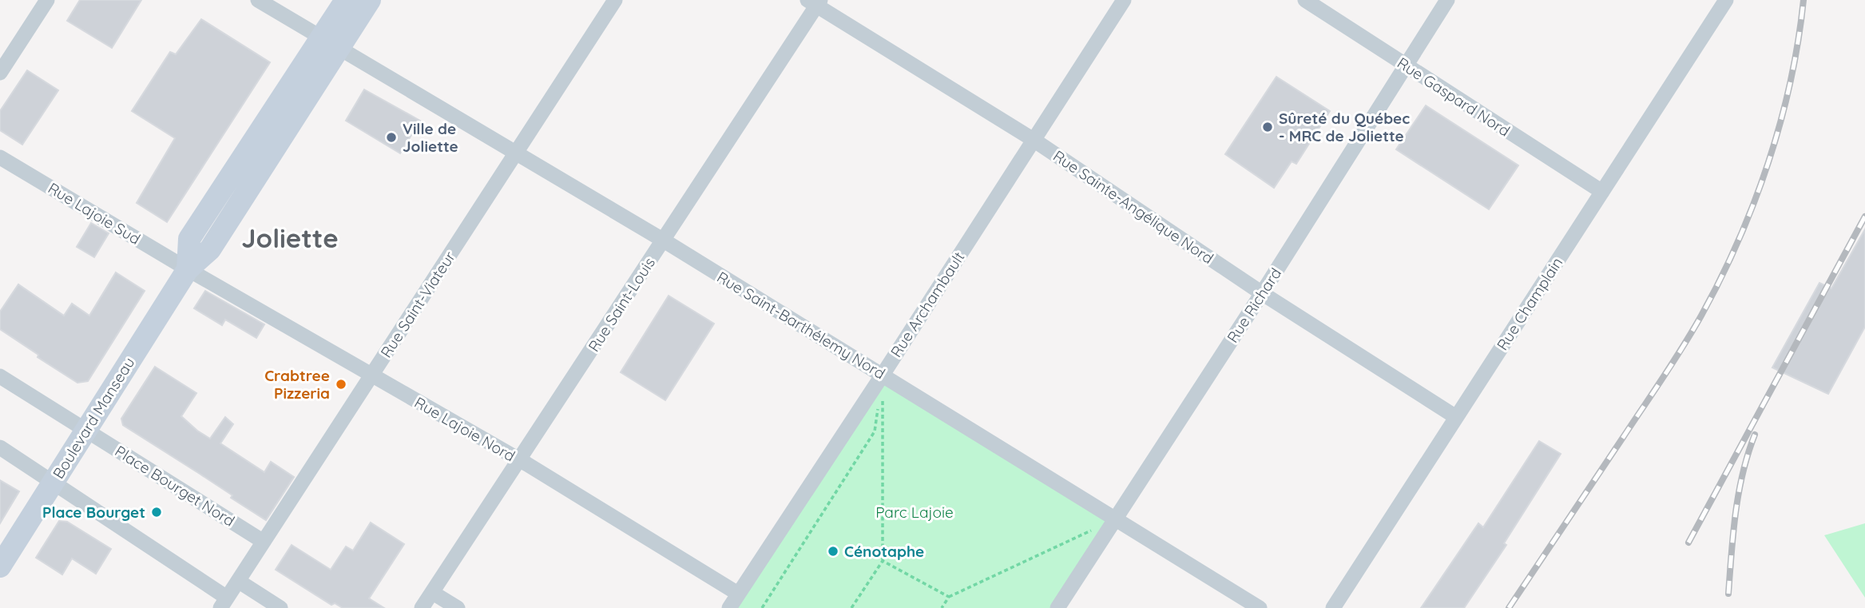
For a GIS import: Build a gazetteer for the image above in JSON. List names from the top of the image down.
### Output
{
  "streets": {
    "main road": ["Boulevard Manseau"],
    "street": [
      "Rue Gaspard Nord",
      "Rue Sainte-Angélique Nord",
      "Rue Lajoie Sud",
      "Rue Champlain",
      "Rue Saint-Viateur",
      "Rue Saint-Louis",
      "Rue Archambault",
      "Rue Richard",
      "Rue Saint-Barthélemy Nord",
      "Rue Lajoie Nord",
      "Place Bourget Nord"
    ]
  },
  "crossings": [
    ["Rue Gaspard Nord", "Rue Champlain"],
    ["Rue Gaspard Nord", "Rue Richard"],
    ["Rue Sainte-Angélique Nord", "Rue Champlain"],
    ["Rue Sainte-Angélique Nord", "Rue Saint-Louis"],
    ["Rue Sainte-Angélique Nord", "Rue Archambault"],
    ["Rue Sainte-Angélique Nord", "Rue Richard"],
    ["Rue Lajoie Sud", "Boulevard Manseau"],
    ["Rue Lajoie Sud", "Rue Lajoie Nord"],
    ["Rue Saint-Viateur", "Rue Saint-Barthélemy Nord"],
    ["Rue Saint-Viateur", "Rue Lajoie Nord"],
    ["Rue Saint-Viateur", "Place Bourget Nord"],
    ["Rue Saint-Louis", "Rue Saint-Barthélemy Nord"],
    ["Rue Saint-Louis", "Rue Lajoie Nord"],
    ["Rue Archambault", "Rue Saint-Barthélemy Nord"],
    ["Rue Archambault", "Rue Lajoie Nord"],
    ["Rue Richard", "Rue Saint-Barthélemy Nord"],
    ["Rue Saint-Barthélemy Nord", "Boulevard Manseau"],
    ["Boulevard Manseau", "Rue Lajoie Nord"],
    ["Boulevard Manseau", "Place Bourget Nord"]
  ],
  "districts": ["Joliette"],
  "parks": ["Parc Lajoie"],
  "places": [
    "Sûreté du Québec - MRC de Joliette",
    "Ville de Joliette",
    "Crabtree Pizzeria",
    "Place Bourget",
    "Cénotaphe"
  ]
}
